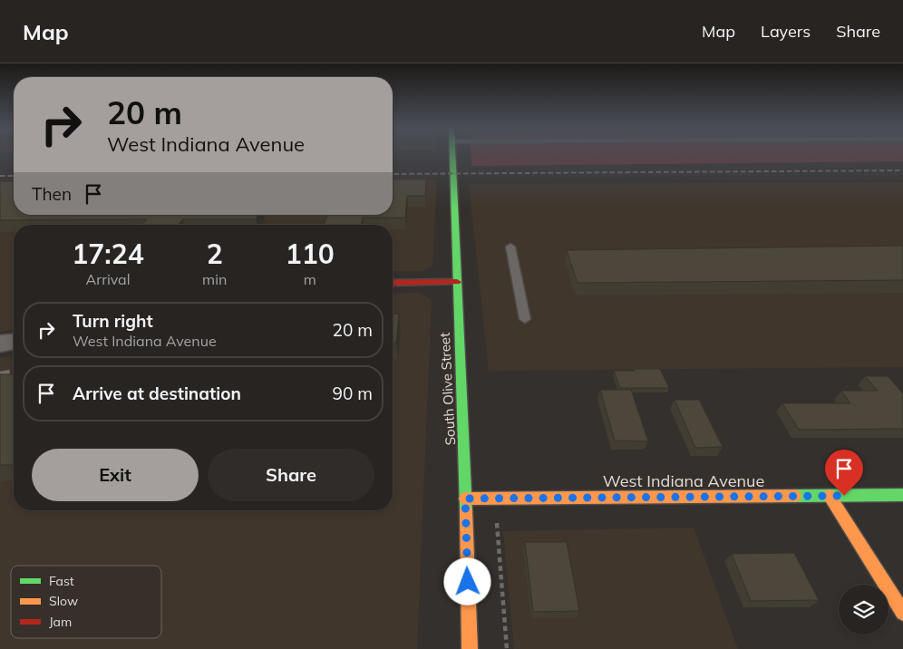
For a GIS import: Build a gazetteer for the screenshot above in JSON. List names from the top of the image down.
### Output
{
  "streets": {
    "street": ["South Olive Street", "West Indiana Avenue"]
  },
  "crossings": [
    ["South Olive Street", "West Indiana Avenue"]
  ],
  "legend": ["Fast", "Slow", "Jam"],
  "page": {
    "header": "Map",
    "nav": ["Map", "Layers", "Share"],
    "turn": ["20 m", "West Indiana Avenue"],
    "then": "Then",
    "eta": [
      "17:24",
      "Arrival",
      "2",
      "min",
      "110",
      "m"
    ],
    "list": [
      {
        "name": "Turn right",
        "note": "West Indiana Avenue",
        "value": "20 m"
      },
      {
        "name": "Arrive at destination",
        "value": "90 m"
      }
    ],
    "buttons": ["Exit", "Share"]
  }
}
